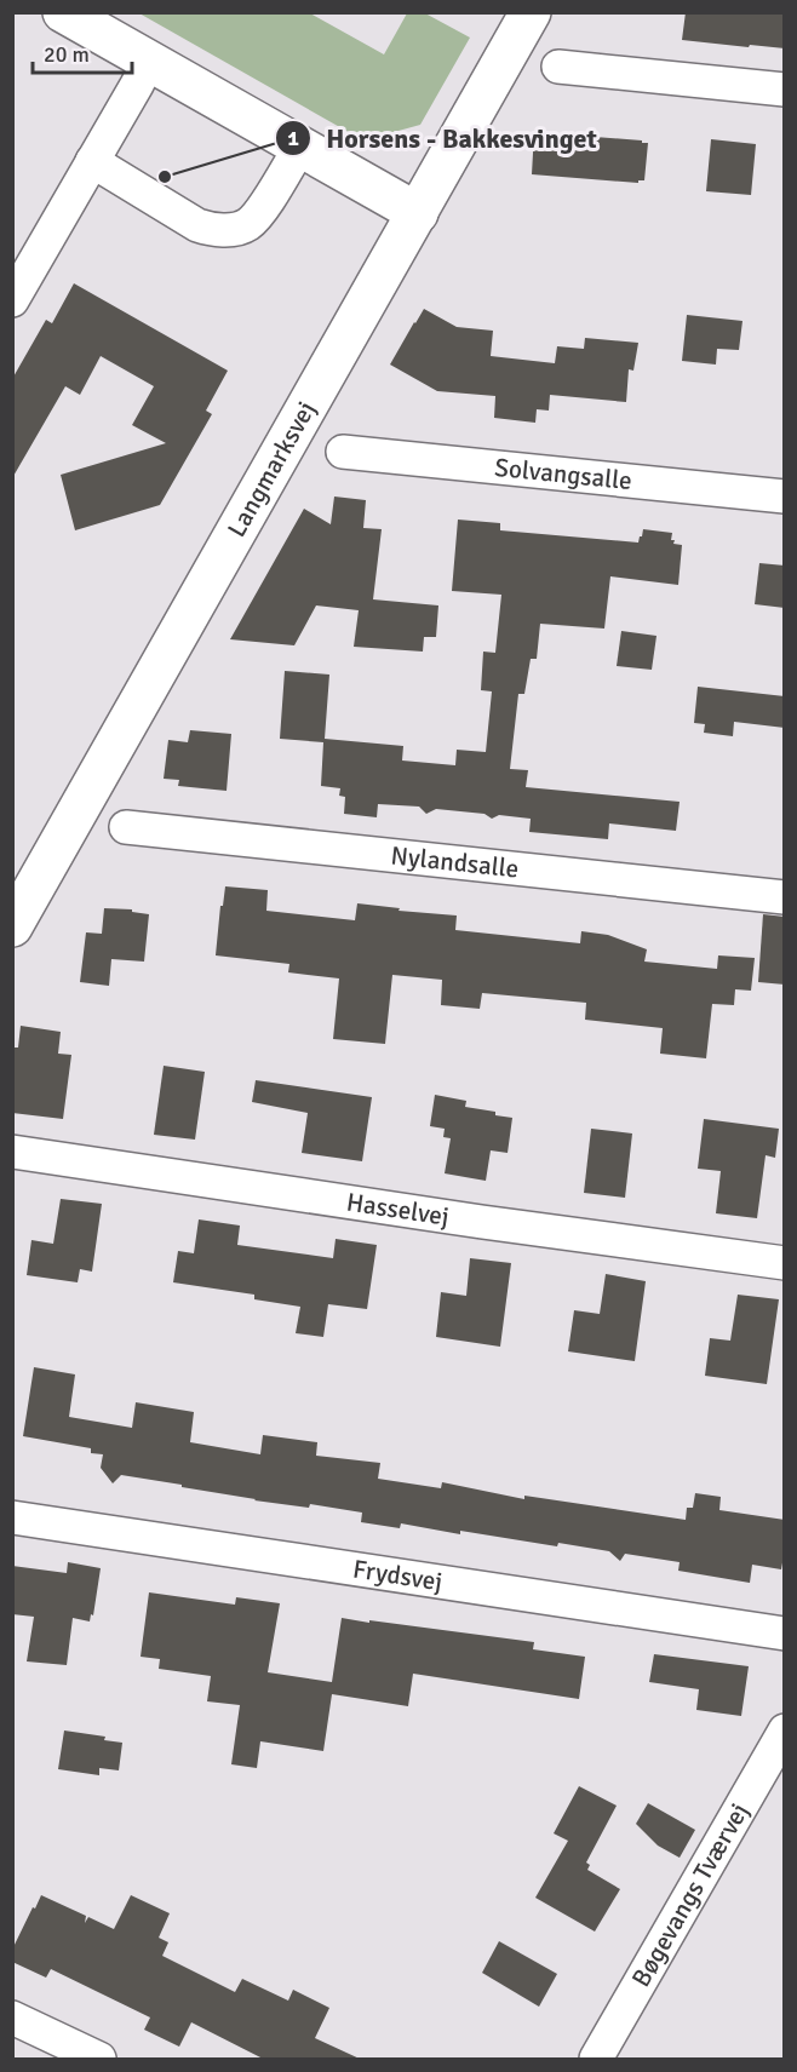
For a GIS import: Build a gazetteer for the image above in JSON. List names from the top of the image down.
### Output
{
  "streets": {
    "main road": ["Langmarksvej"],
    "street": [
      "Solvangsalle",
      "Nylandsalle",
      "Hasselvej",
      "Frydsvej",
      "Bøgevangs Tværvej"
    ]
  },
  "places": ["Horsens - Bakkesvinget"],
  "scale_bar": "20 m"
}
